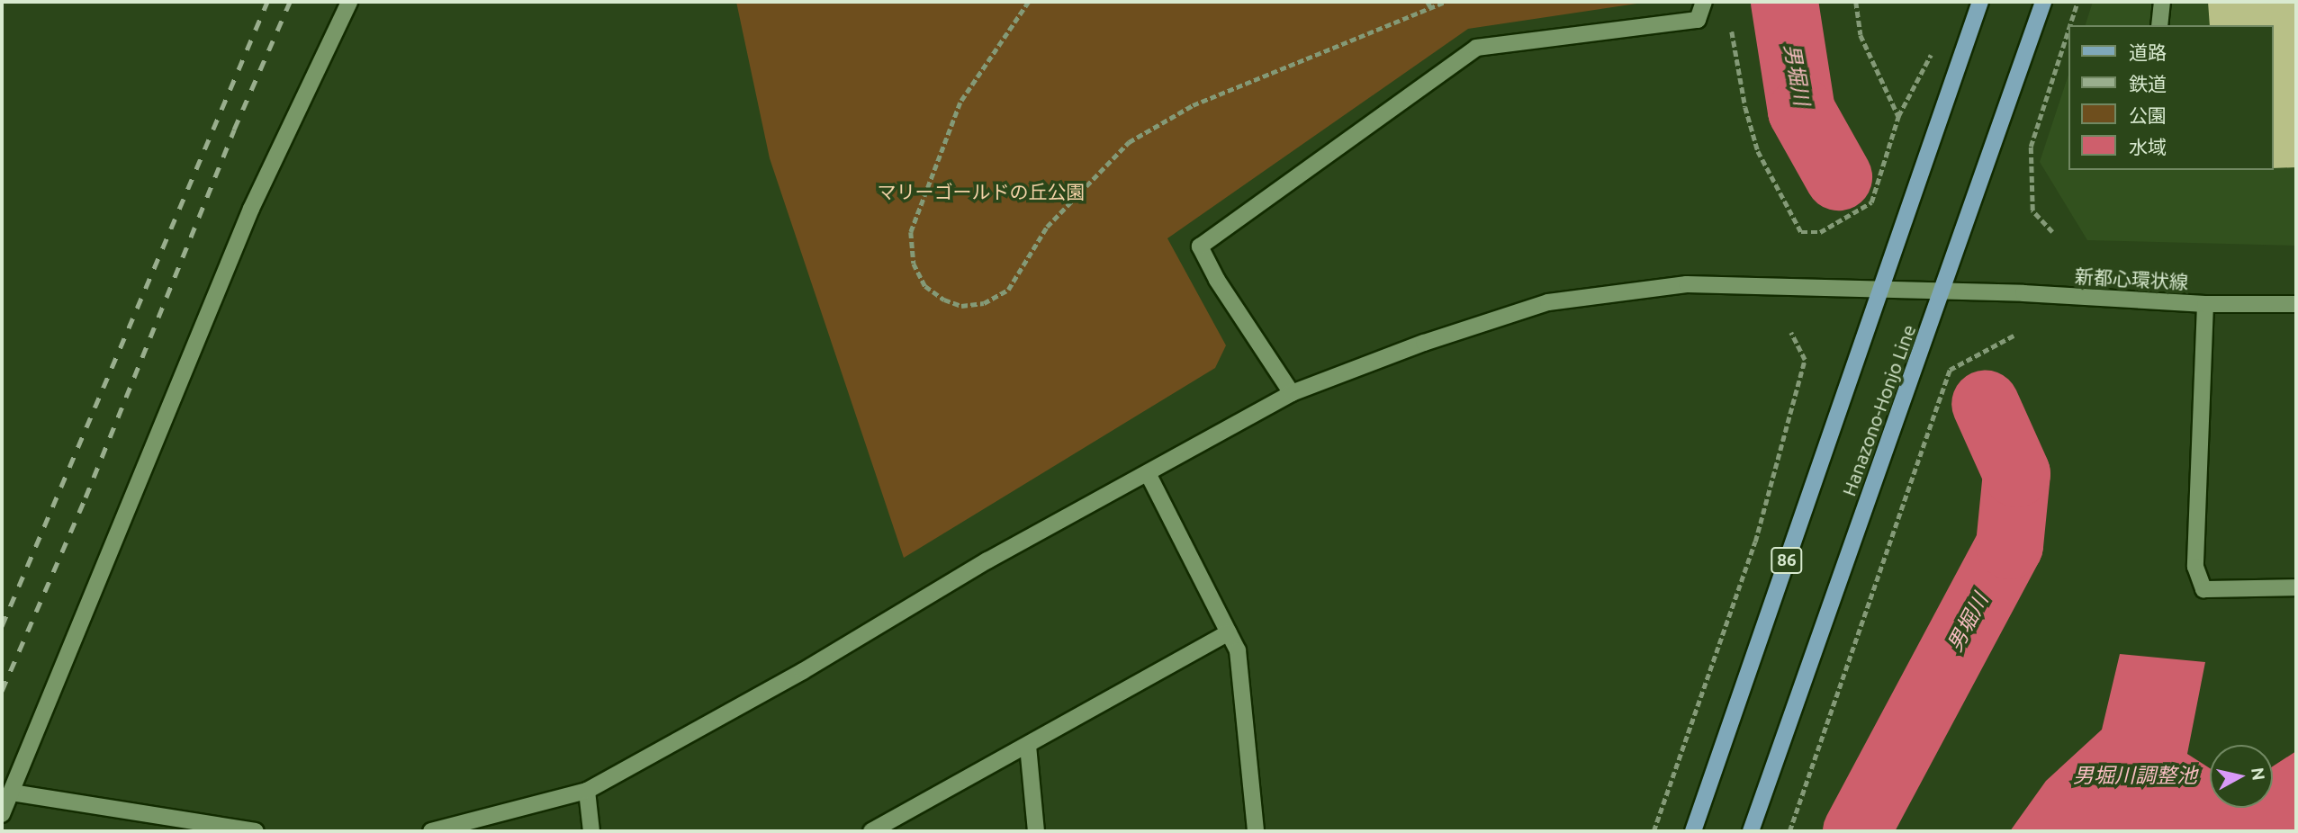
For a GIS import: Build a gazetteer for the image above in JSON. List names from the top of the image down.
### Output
{
  "streets": {
    "main road": ["Hanazono-Honjo Line", "86"],
    "street": ["新都心環状線"]
  },
  "crossings": [
    ["新都心環状線", "Hanazono-Honjo Line"],
    ["新都心環状線", "86"],
    ["Hanazono-Honjo Line", "86"]
  ],
  "water": ["男堀川", "男堀川調整池"],
  "parks": ["マリーゴールドの丘公園"],
  "legend": [
    "道路",
    "鉄道",
    "公園",
    "水域"
  ],
  "north": "right"
}
